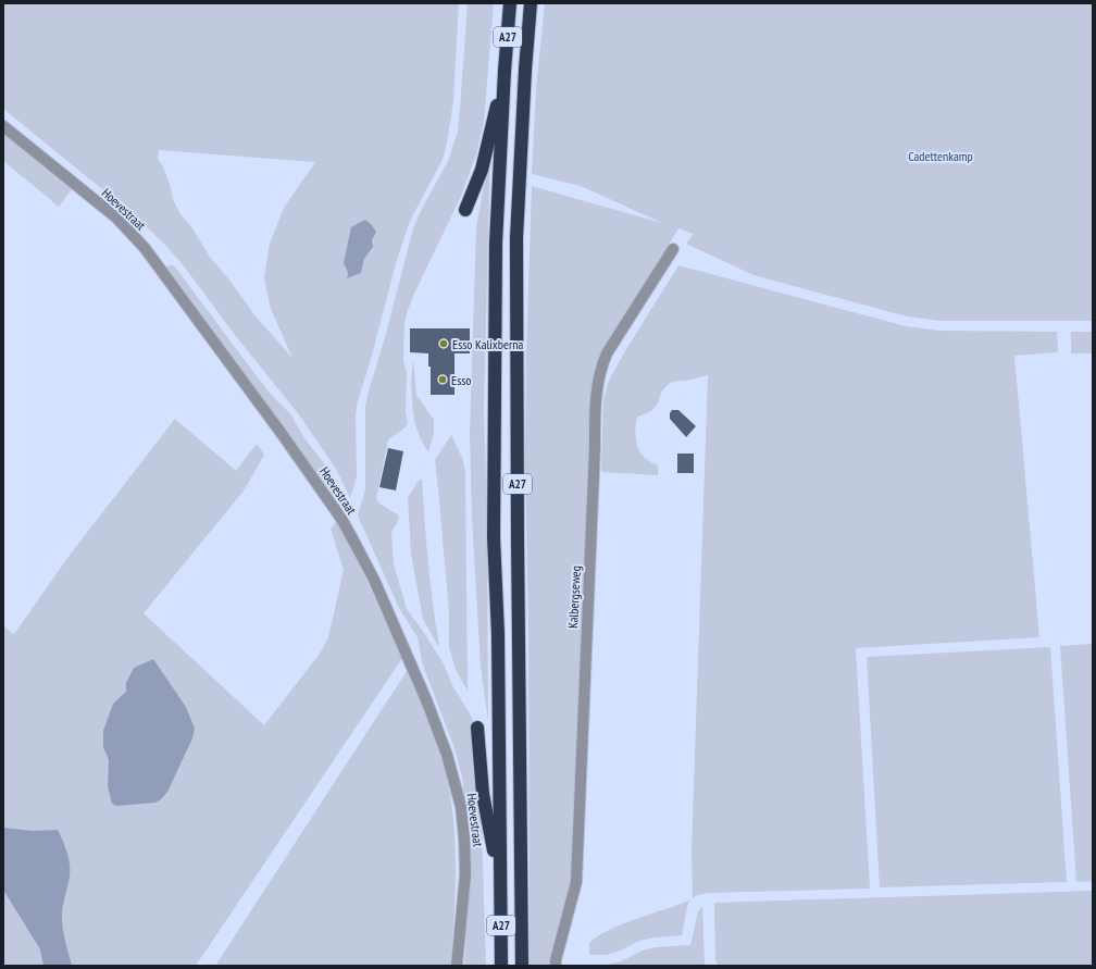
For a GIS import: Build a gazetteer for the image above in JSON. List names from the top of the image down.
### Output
{
  "streets": {
    "highway": ["A27"],
    "street": ["Hoevestraat", "Kalbergseweg"]
  },
  "parks": ["Cadettenkamp"],
  "places": ["Esso Kalixberna", "Esso"]
}
